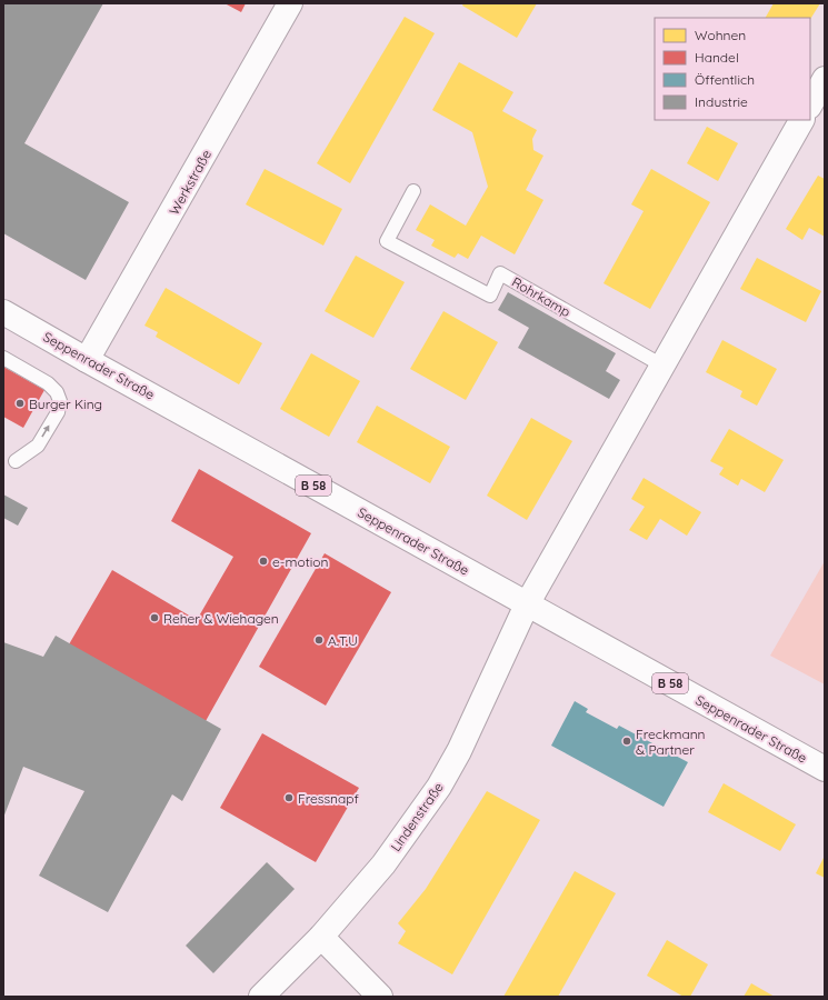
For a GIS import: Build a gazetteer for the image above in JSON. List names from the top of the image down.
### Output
{
  "streets": {
    "street": [
      "Werkstraße",
      "Seppenrader Straße",
      "B 58",
      "Lindenstraße"
    ],
    "lane": ["Rohrkamp"]
  },
  "crossings": [
    ["Werkstraße", "Seppenrader Straße"],
    ["Seppenrader Straße", "Lindenstraße"]
  ],
  "places": [
    "Burger King",
    "e-motion",
    "Reher & Wiehagen",
    "A.T.U",
    "Freckmann & Partner",
    "Fressnapf"
  ],
  "legend": [
    "Wohnen",
    "Handel",
    "Öffentlich",
    "Industrie"
  ]
}
